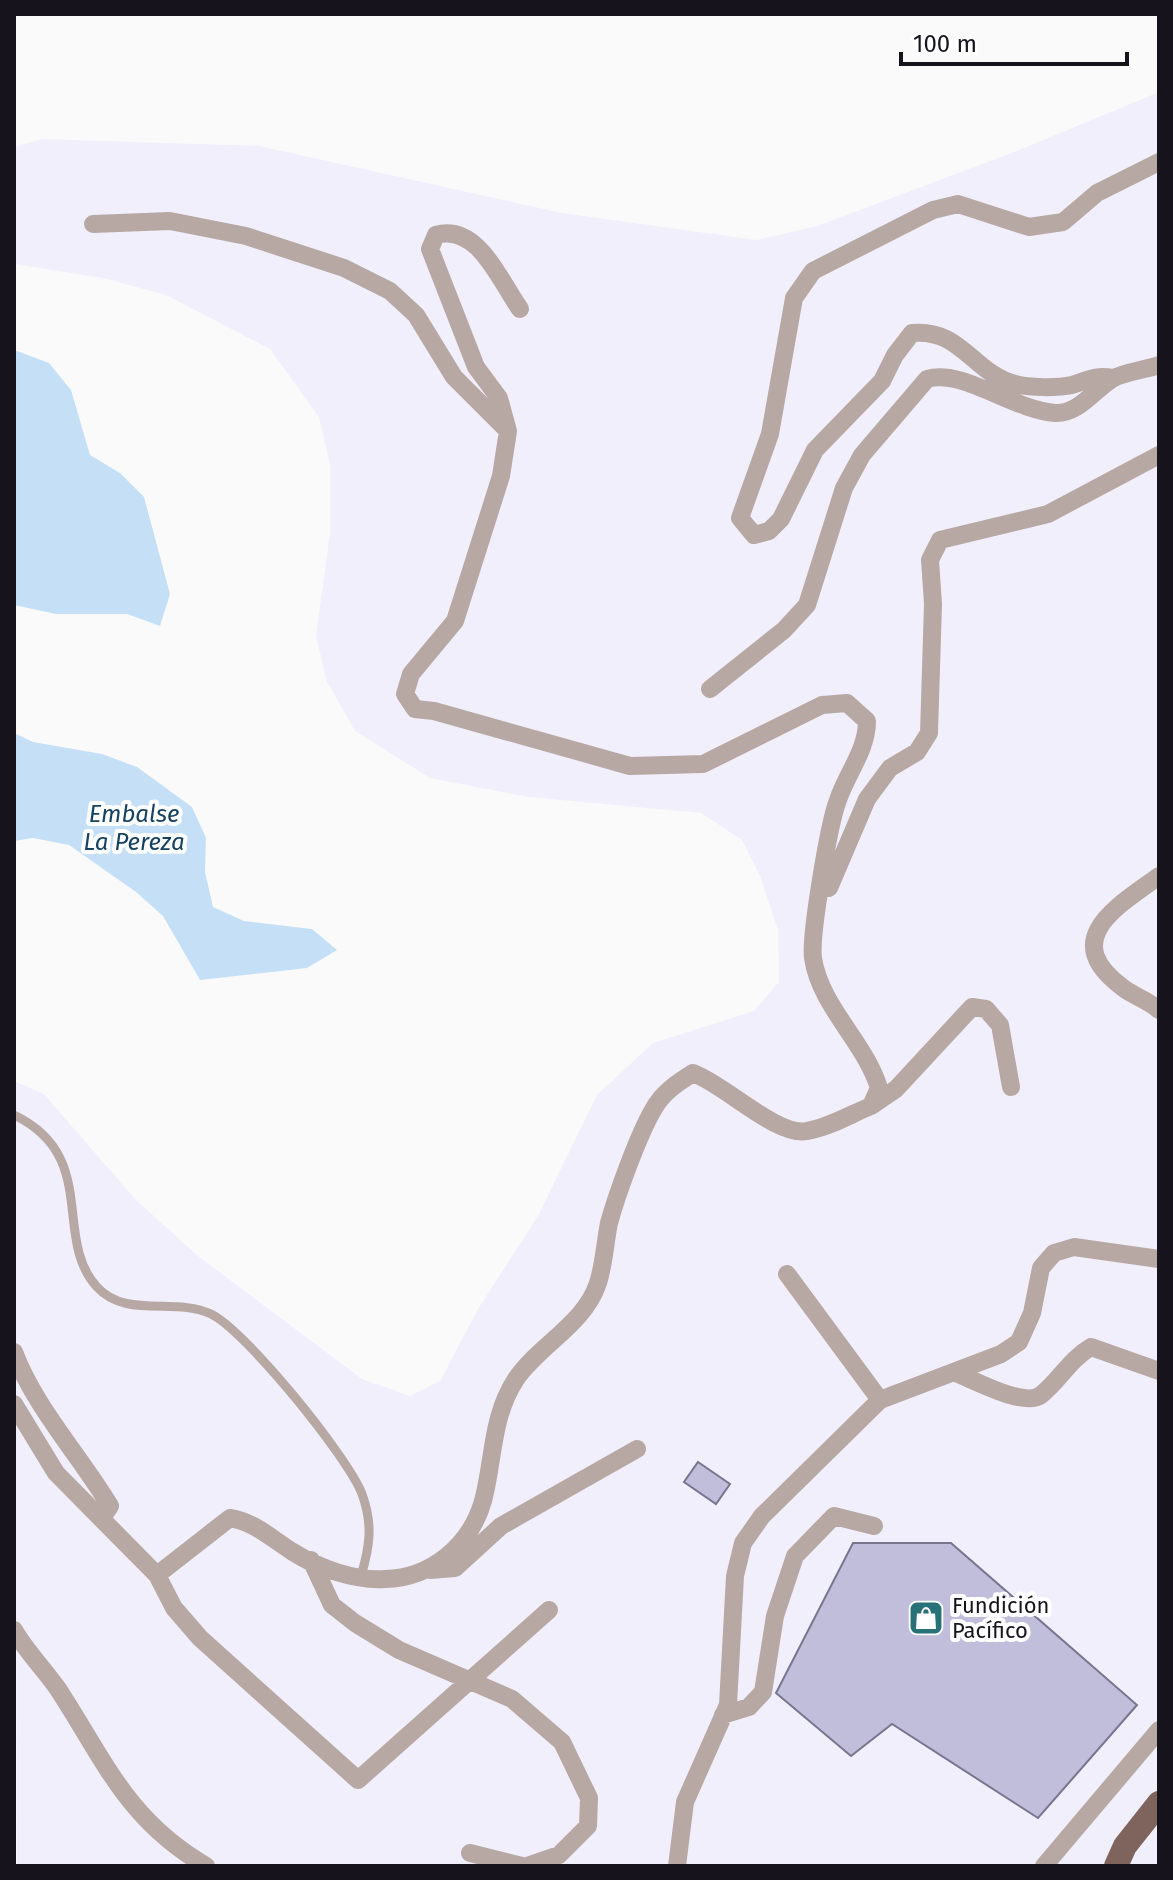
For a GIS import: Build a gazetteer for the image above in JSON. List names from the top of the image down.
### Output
{
  "water": ["Embalse La Pereza"],
  "places": {
    "shop": ["Fundición Pacífico"]
  },
  "scale_bar": "100 m"
}
